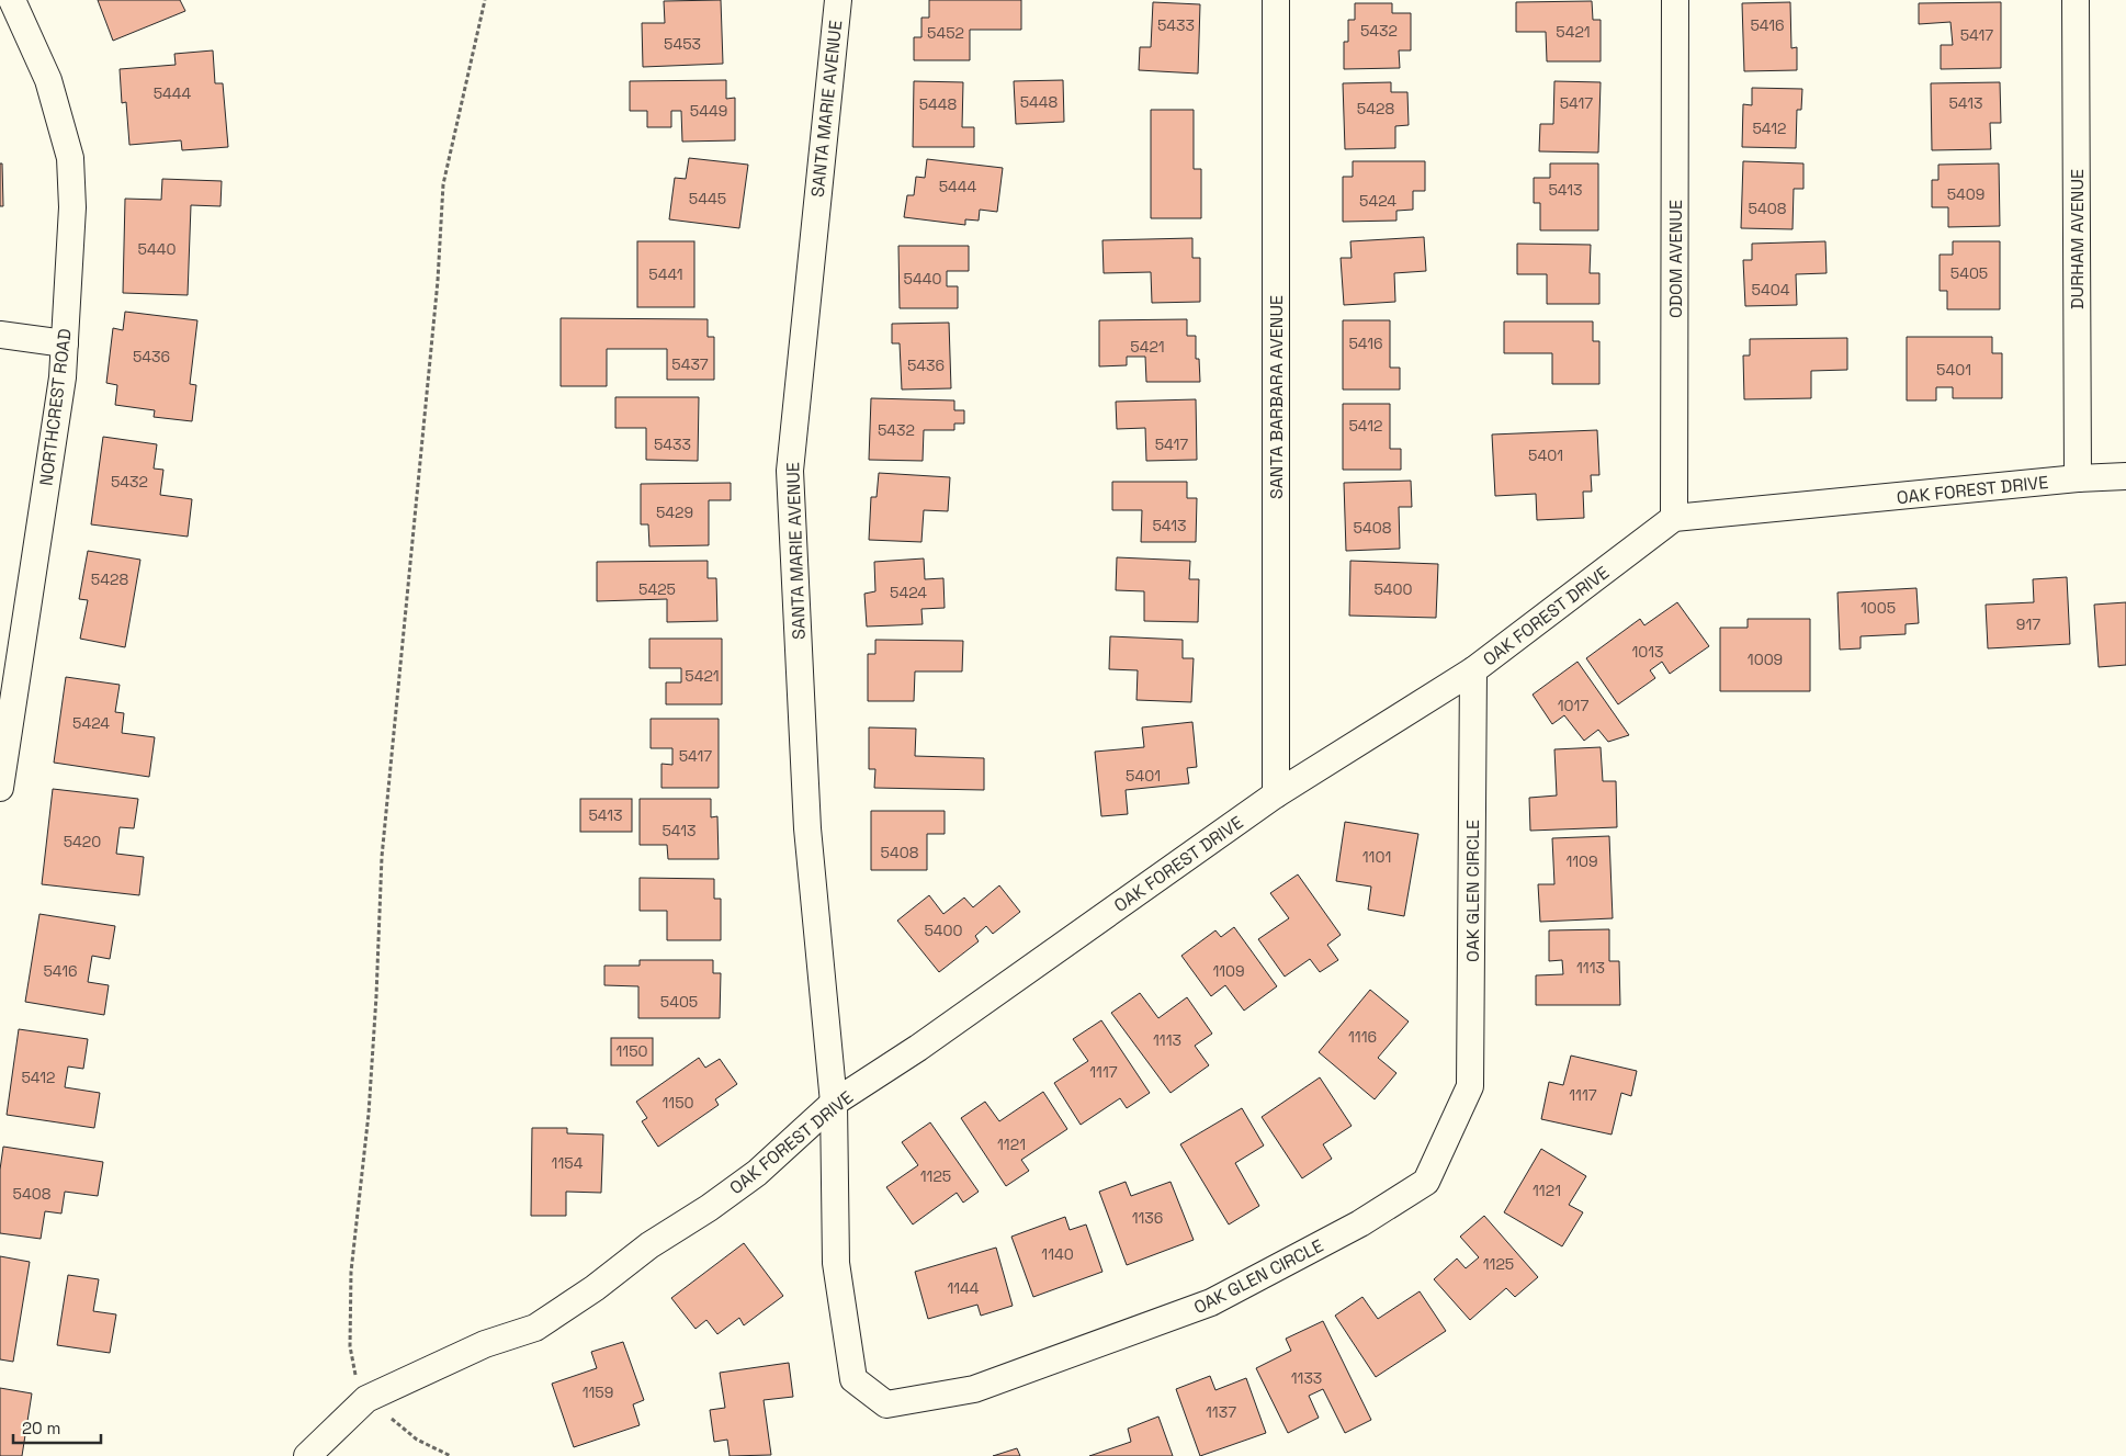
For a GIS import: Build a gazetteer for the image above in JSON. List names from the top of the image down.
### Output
{
  "streets": {
    "street": [
      "SANTA MARIE AVENUE",
      "DURHAM AVENUE",
      "ODOM AVENUE",
      "SANTA BARBARA AVENUE",
      "NORTHCREST ROAD",
      "OAK FOREST DRIVE",
      "OAK GLEN CIRCLE"
    ]
  },
  "crossings": [
    ["SANTA MARIE AVENUE", "OAK FOREST DRIVE"],
    ["SANTA MARIE AVENUE", "OAK GLEN CIRCLE"],
    ["DURHAM AVENUE", "OAK FOREST DRIVE"],
    ["ODOM AVENUE", "OAK FOREST DRIVE"],
    ["SANTA BARBARA AVENUE", "OAK FOREST DRIVE"],
    ["OAK FOREST DRIVE", "OAK GLEN CIRCLE"]
  ],
  "house_numbers": [
    "5433",
    "5416",
    "5432",
    "5421",
    "5452",
    "5417",
    "5453",
    "5444",
    "5448",
    "5417",
    "5413",
    "5448",
    "5428",
    "5449",
    "5412",
    "5444",
    "5413",
    "5409",
    "5445",
    "5424",
    "5408",
    "5440",
    "5405",
    "5441",
    "5440",
    "5404",
    "5416",
    "5421",
    "5436",
    "5437",
    "5436",
    "5401",
    "5412",
    "5432",
    "5433",
    "5417",
    "5401",
    "5432",
    "5429",
    "5413",
    "5408",
    "5428",
    "5425",
    "5400",
    "5424",
    "1005",
    "917",
    "1013",
    "1009",
    "5421",
    "1017",
    "5424",
    "5417",
    "5401",
    "5413",
    "5413",
    "5420",
    "5408",
    "1101",
    "1109",
    "5400",
    "1113",
    "5416",
    "1109",
    "5405",
    "1116",
    "1113",
    "1150",
    "1117",
    "5412",
    "1117",
    "1150",
    "1121",
    "1154",
    "1125",
    "1121",
    "5408",
    "1136",
    "1140",
    "1125",
    "1144",
    "1133",
    "1159",
    "1137"
  ],
  "scale_bar": "20 m"
}
